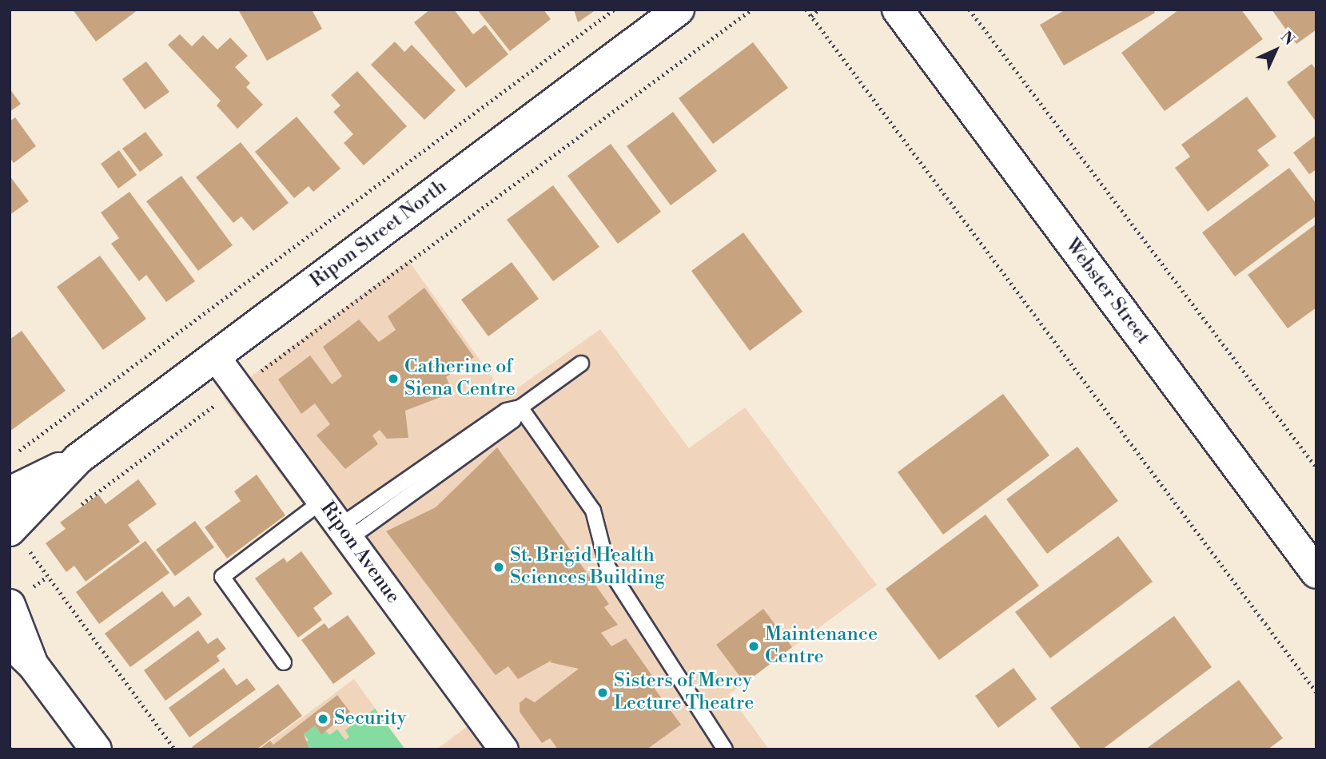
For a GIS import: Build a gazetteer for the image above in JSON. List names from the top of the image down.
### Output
{
  "streets": {
    "street": ["Ripon Street North", "Webster Street", "Ripon Avenue"]
  },
  "crossings": [
    ["Ripon Street North", "Ripon Avenue"]
  ],
  "places": [
    "Catherine of Siena Centre",
    "St. Brigid Health Sciences Building",
    "Maintenance Centre",
    "Sisters of Mercy Lecture Theatre",
    "Security"
  ],
  "north": "top right"
}
